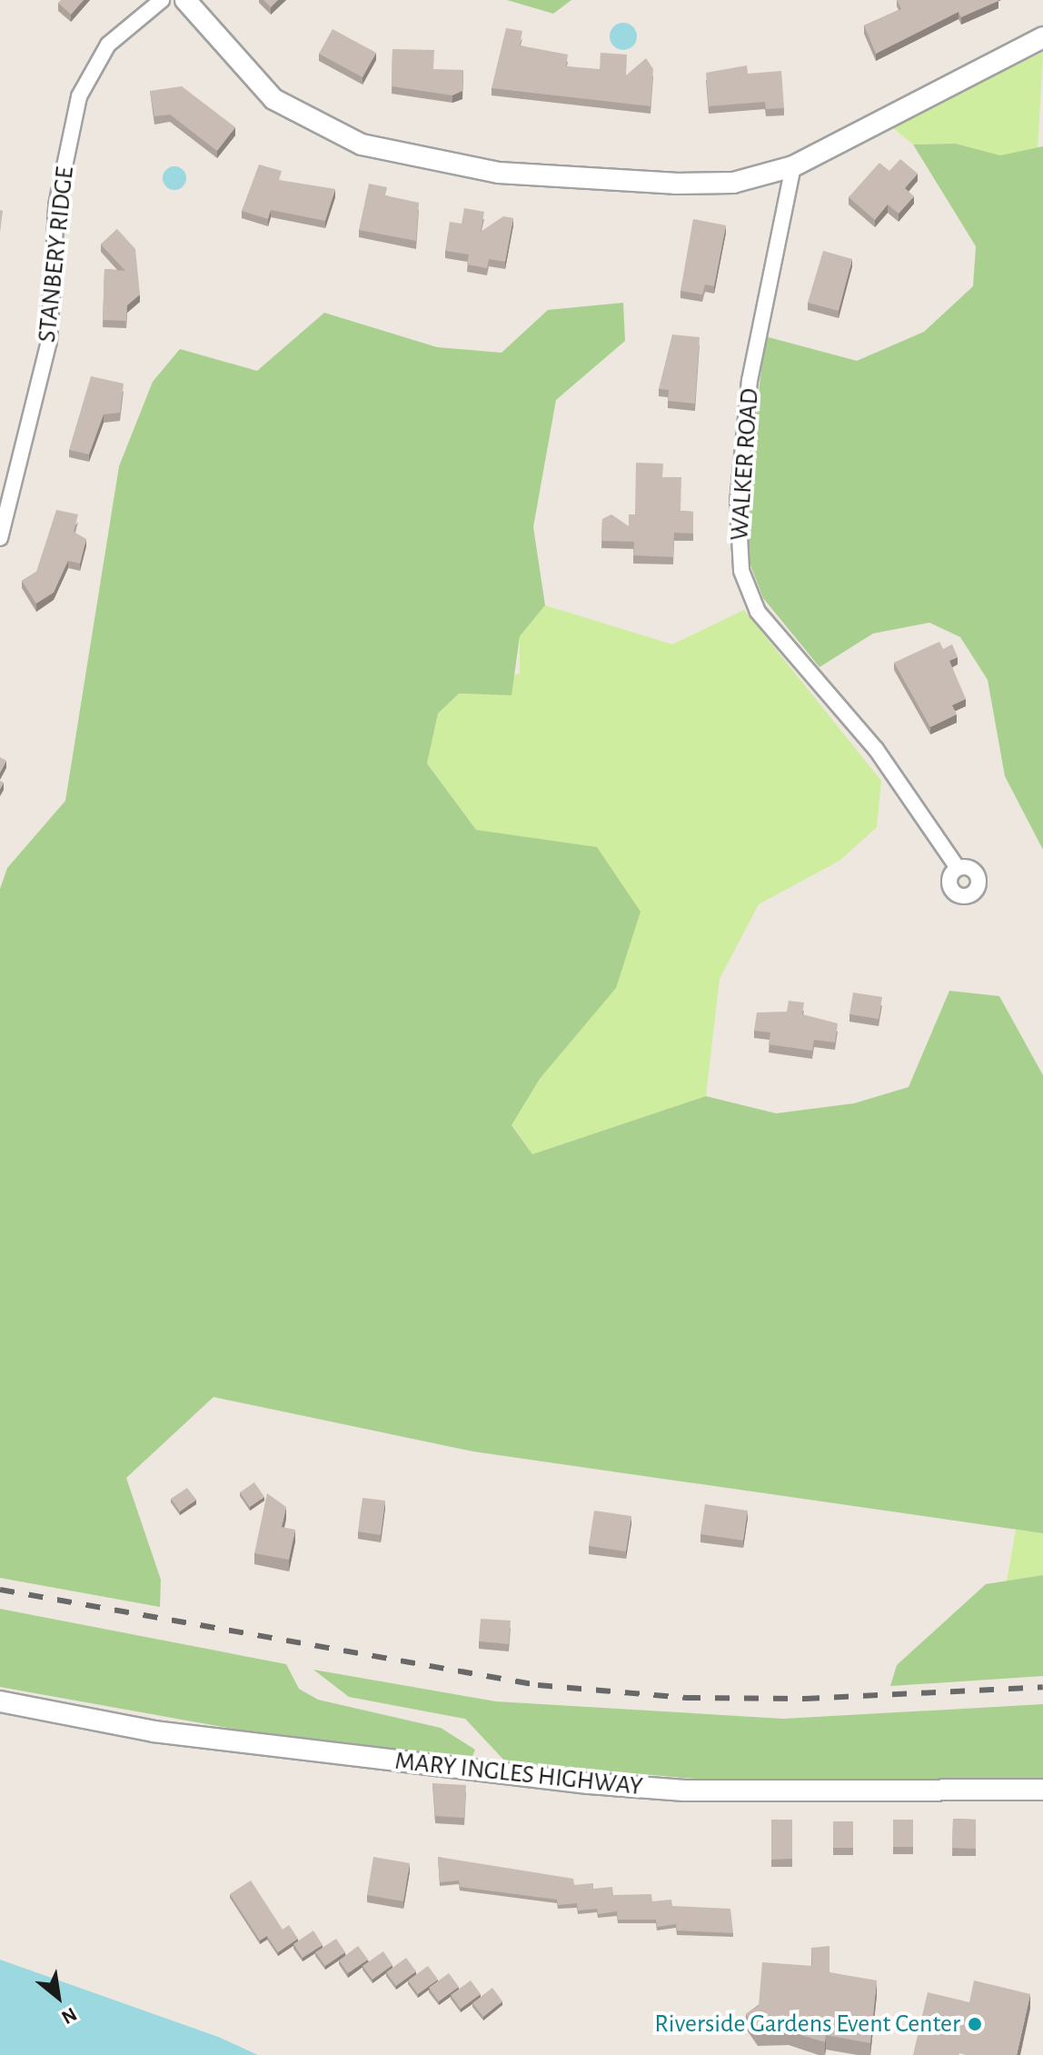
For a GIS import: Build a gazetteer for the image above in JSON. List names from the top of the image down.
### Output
{
  "streets": {
    "street": ["STANBERY RIDGE", "WALKER ROAD", "MARY INGLES HIGHWAY"]
  },
  "places": ["Riverside Gardens Event Center"],
  "north": "bottom right"
}
